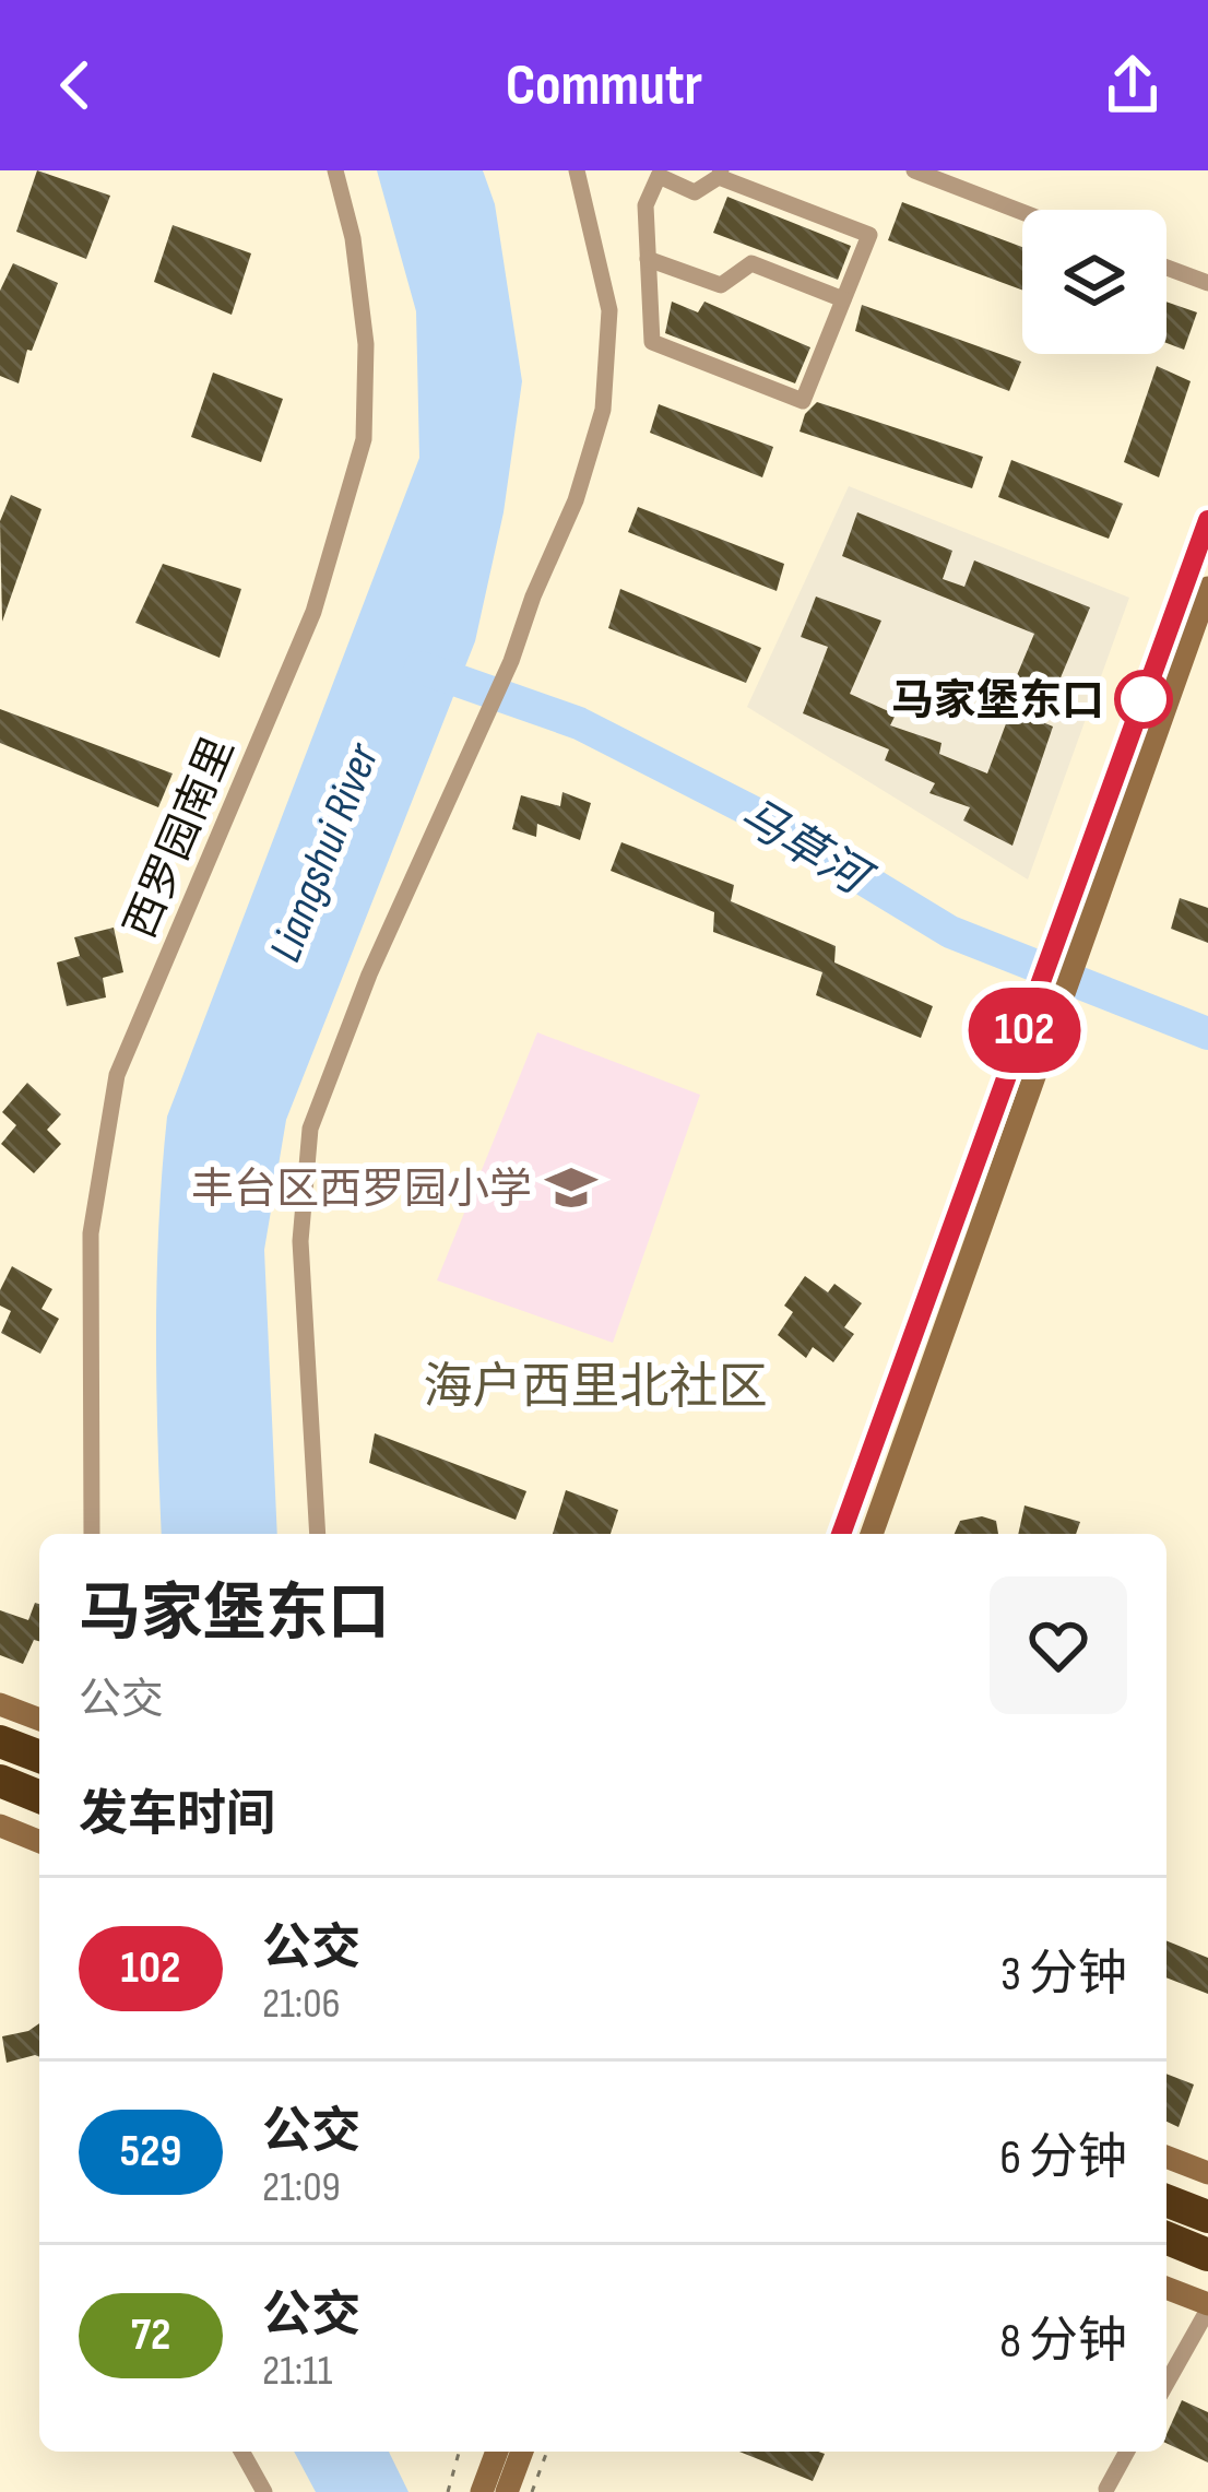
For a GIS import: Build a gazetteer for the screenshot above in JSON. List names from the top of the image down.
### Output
{
  "streets": {
    "street": ["西罗园南里"]
  },
  "districts": ["海户西里北社区"],
  "water": ["马草河", "Liangshui River"],
  "places": {
    "other": ["马家堡东口"],
    "school or university": ["丰台区西罗园小学"]
  },
  "lines": ["bus line 102"],
  "page": {
    "header": "Commutr",
    "on_map": "102",
    "heading": [
      ["马家堡东口", "公交"],
      "发车时间"
    ],
    "list": [
      {
        "mark": "102",
        "name": "公交",
        "note": "21:06",
        "value": "3 分钟"
      },
      {
        "mark": "529",
        "name": "公交",
        "note": "21:09",
        "value": "6 分钟"
      },
      {
        "mark": "72",
        "name": "公交",
        "note": "21:11",
        "value": "8 分钟"
      }
    ]
  }
}
